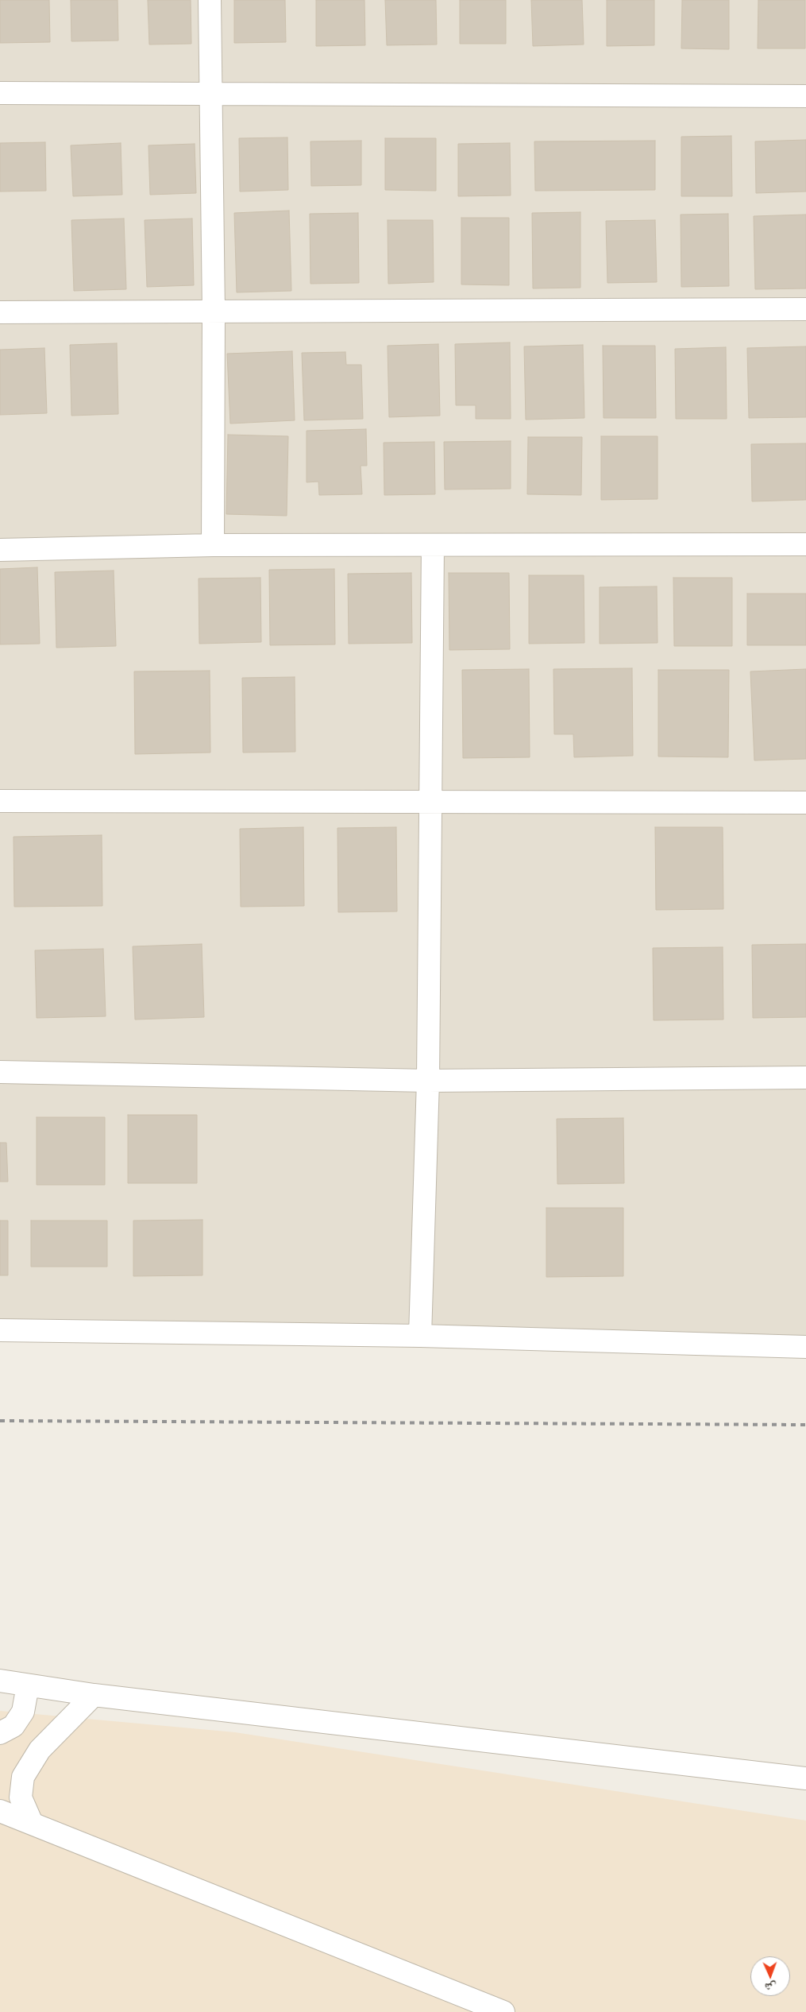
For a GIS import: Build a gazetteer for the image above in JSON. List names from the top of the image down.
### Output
{
  "north": "bottom"
}
